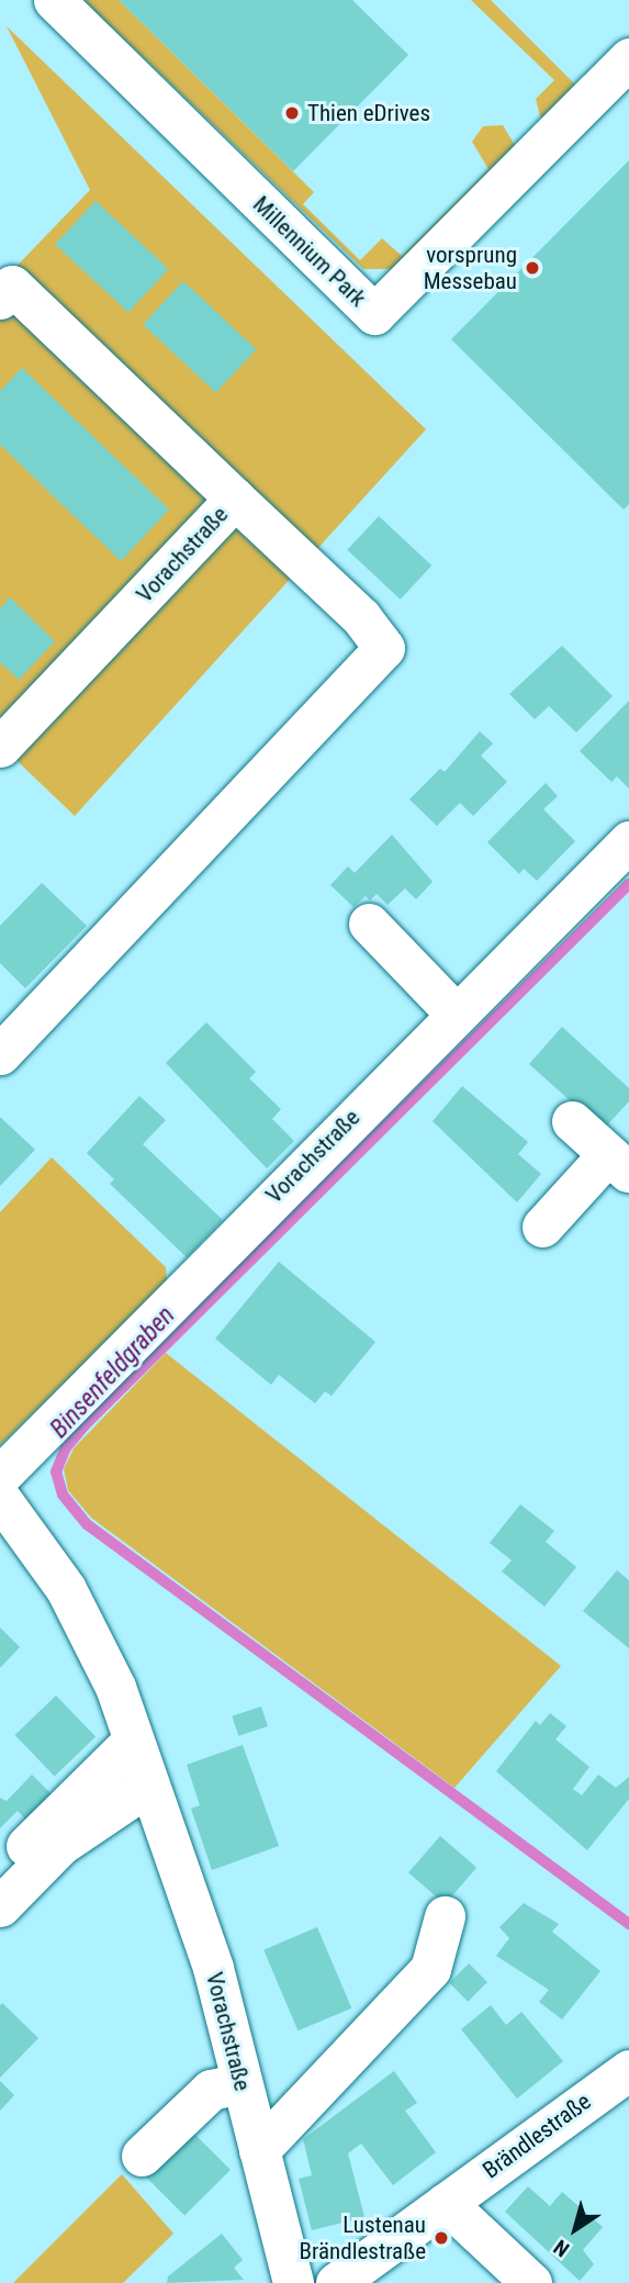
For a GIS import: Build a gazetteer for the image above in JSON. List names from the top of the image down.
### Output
{
  "streets": {
    "street": ["Millennium Park", "Vorachstraße", "Brändlestraße"]
  },
  "water": ["Binsenfeldgraben"],
  "places": ["Thien eDrives", "vorsprung Messebau", "Lustenau Brändlestraße"],
  "north": "bottom left"
}
